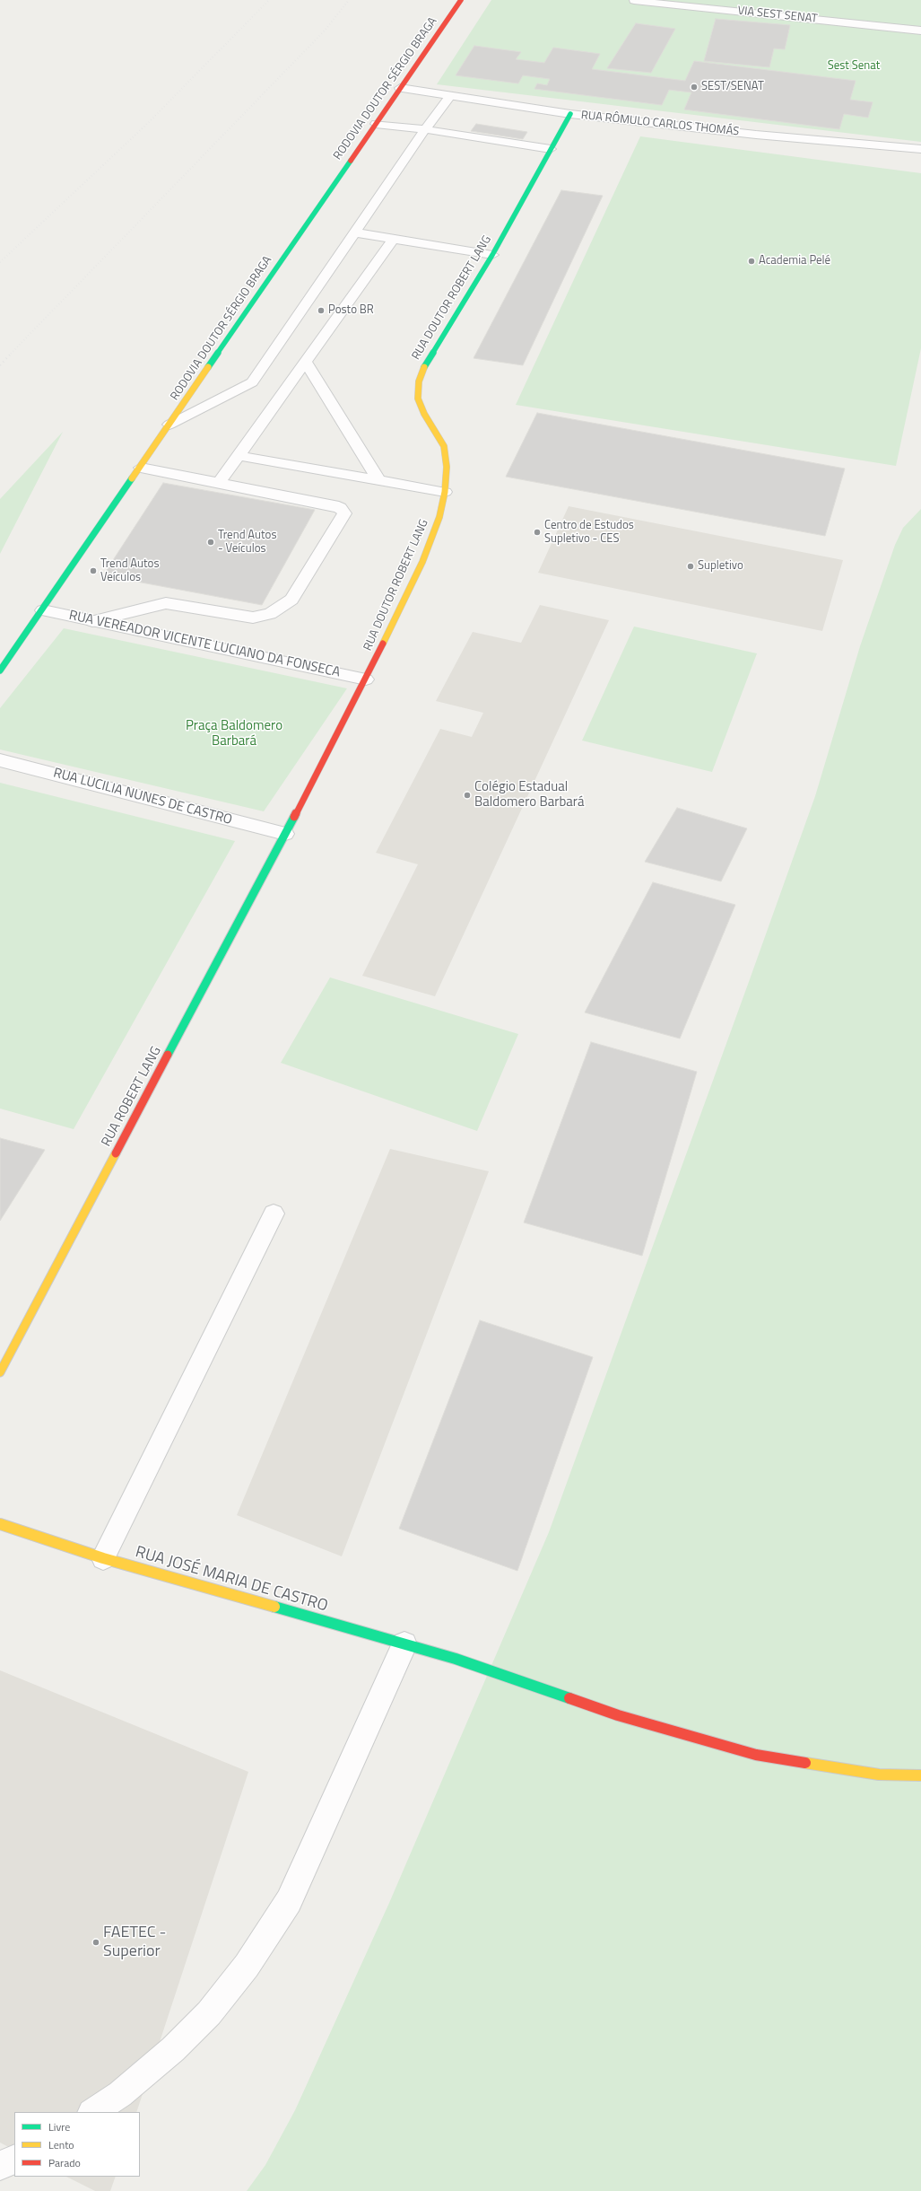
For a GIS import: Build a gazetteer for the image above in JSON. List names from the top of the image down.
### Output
{
  "streets": {
    "street": [
      "VIA SEST SENAT",
      "RODOVIA DOUTOR SÉRGIO BRAGA",
      "RUA RÔMULO CARLOS THOMÁS",
      "RUA DOUTOR ROBERT LANG",
      "RUA VEREADOR VICENTE LUCIANO DA FONSECA",
      "RUA LUCILIA NUNES DE CASTRO",
      "RUA ROBERT LANG",
      "RUA JOSÉ MARIA DE CASTRO"
    ]
  },
  "crossings": [
    ["RODOVIA DOUTOR SÉRGIO BRAGA", "RUA RÔMULO CARLOS THOMÁS"],
    ["RODOVIA DOUTOR SÉRGIO BRAGA", "RUA VEREADOR VICENTE LUCIANO DA FONSECA"],
    ["RUA RÔMULO CARLOS THOMÁS", "RUA DOUTOR ROBERT LANG"],
    ["RUA DOUTOR ROBERT LANG", "RUA VEREADOR VICENTE LUCIANO DA FONSECA"],
    ["RUA DOUTOR ROBERT LANG", "RUA LUCILIA NUNES DE CASTRO"],
    ["RUA DOUTOR ROBERT LANG", "RUA ROBERT LANG"],
    ["RUA LUCILIA NUNES DE CASTRO", "RUA ROBERT LANG"]
  ],
  "parks": ["Sest Senat", "Praça Baldomero Barbará"],
  "places": [
    "SEST/SENAT",
    "Academia Pelé",
    "Posto BR",
    "Centro de Estudos Supletivo - CES",
    "Trend Autos - Veículos",
    "Supletivo",
    "Trend Autos Veículos",
    "Colégio Estadual Baldomero Barbará",
    "FAETEC - Superior"
  ],
  "legend": ["Livre", "Lento", "Parado"]
}
